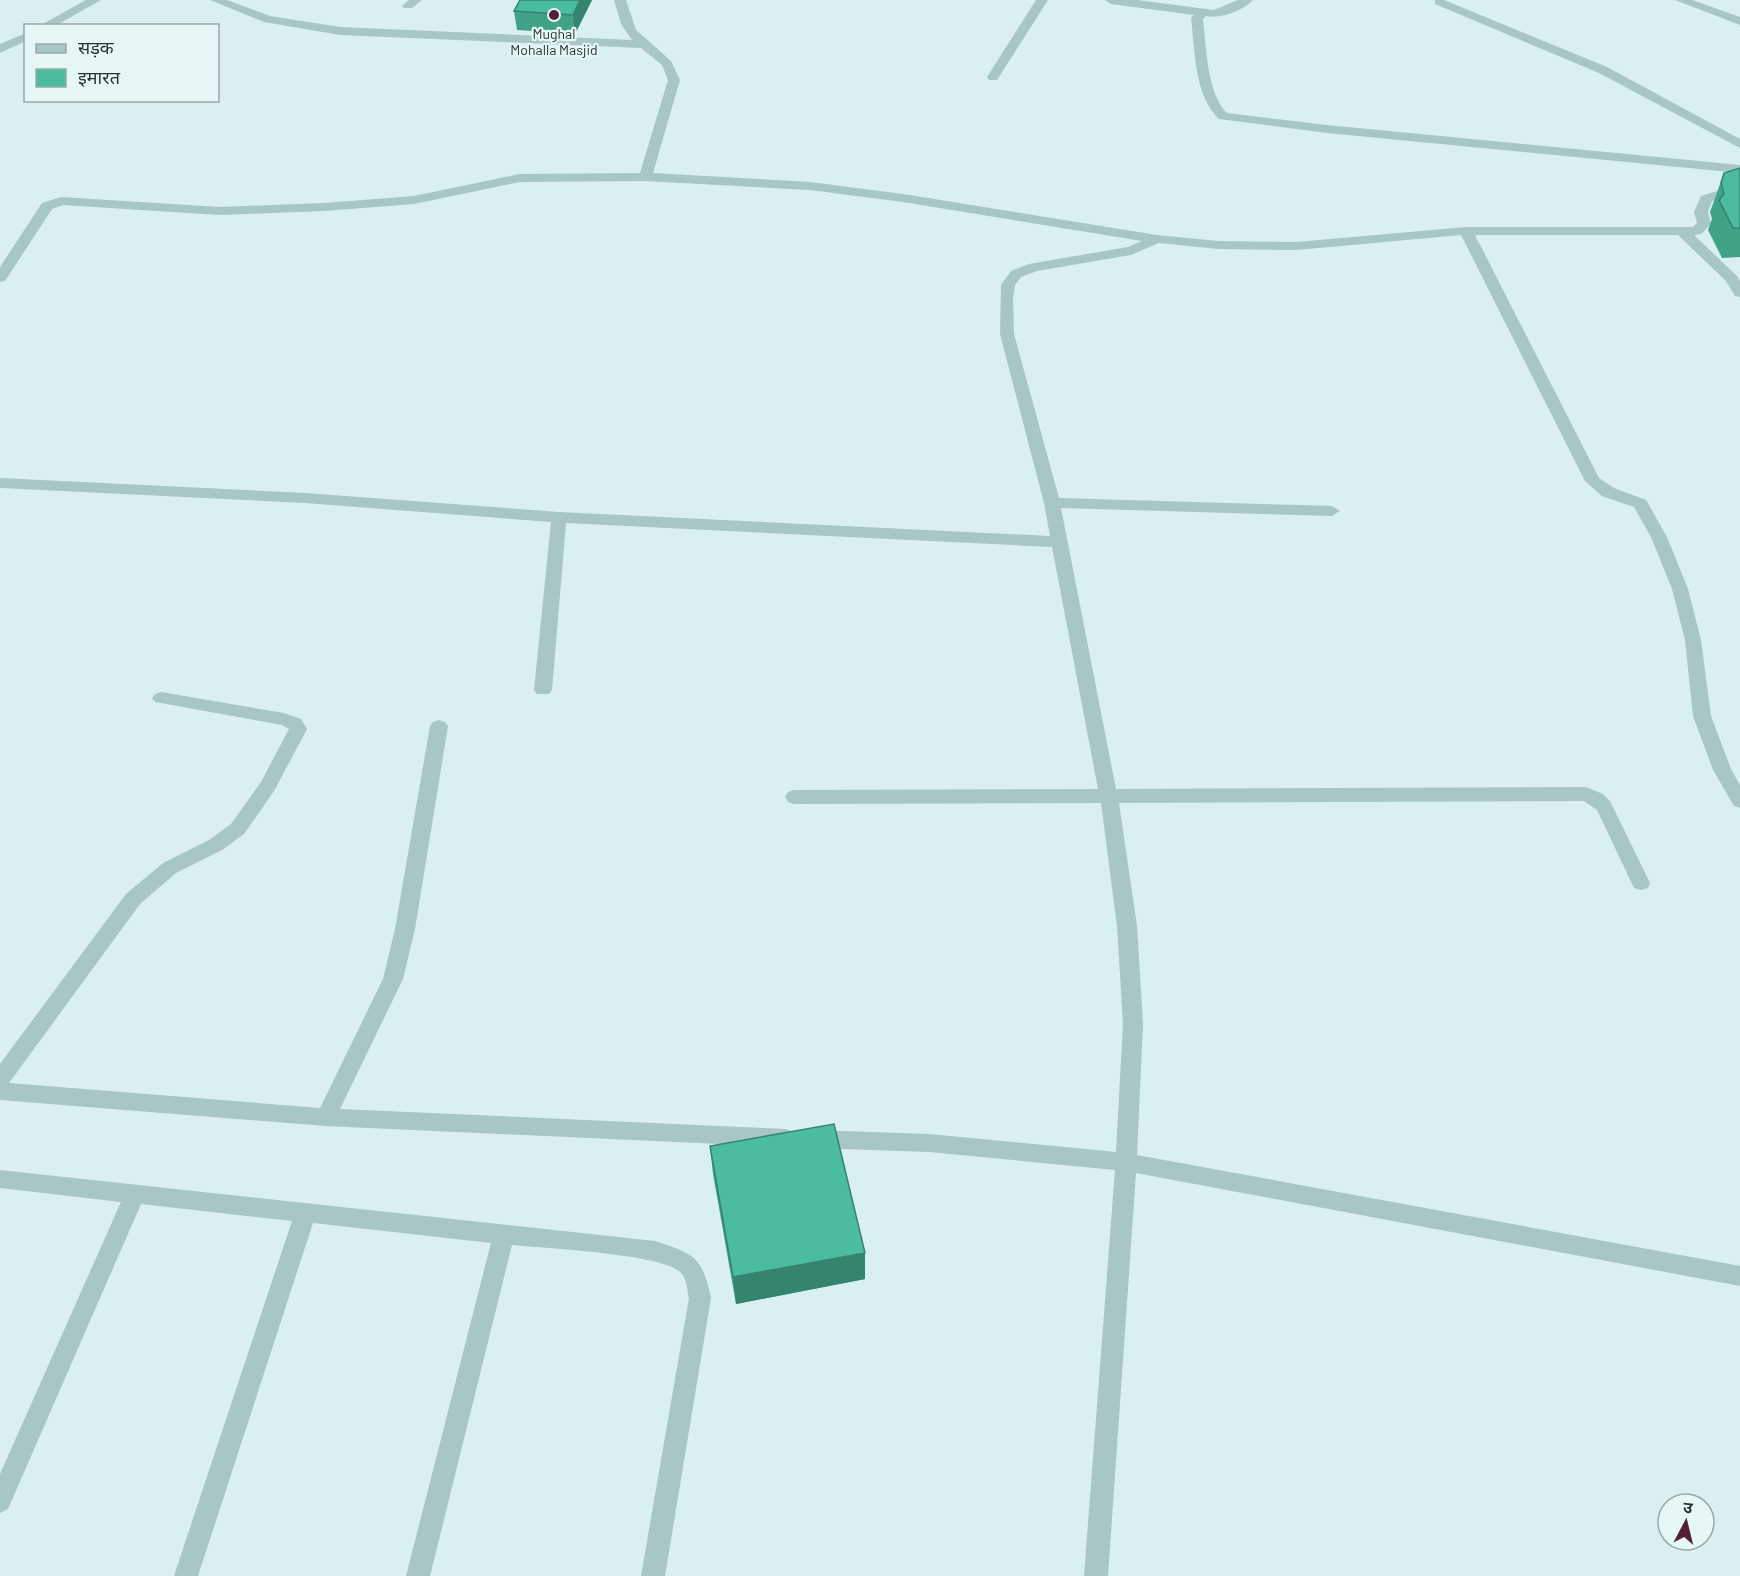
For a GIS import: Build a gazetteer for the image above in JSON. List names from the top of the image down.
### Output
{
  "places": ["Mughal Mohalla Masjid"],
  "legend": ["सड़क", "इमारत"],
  "north": "top"
}
